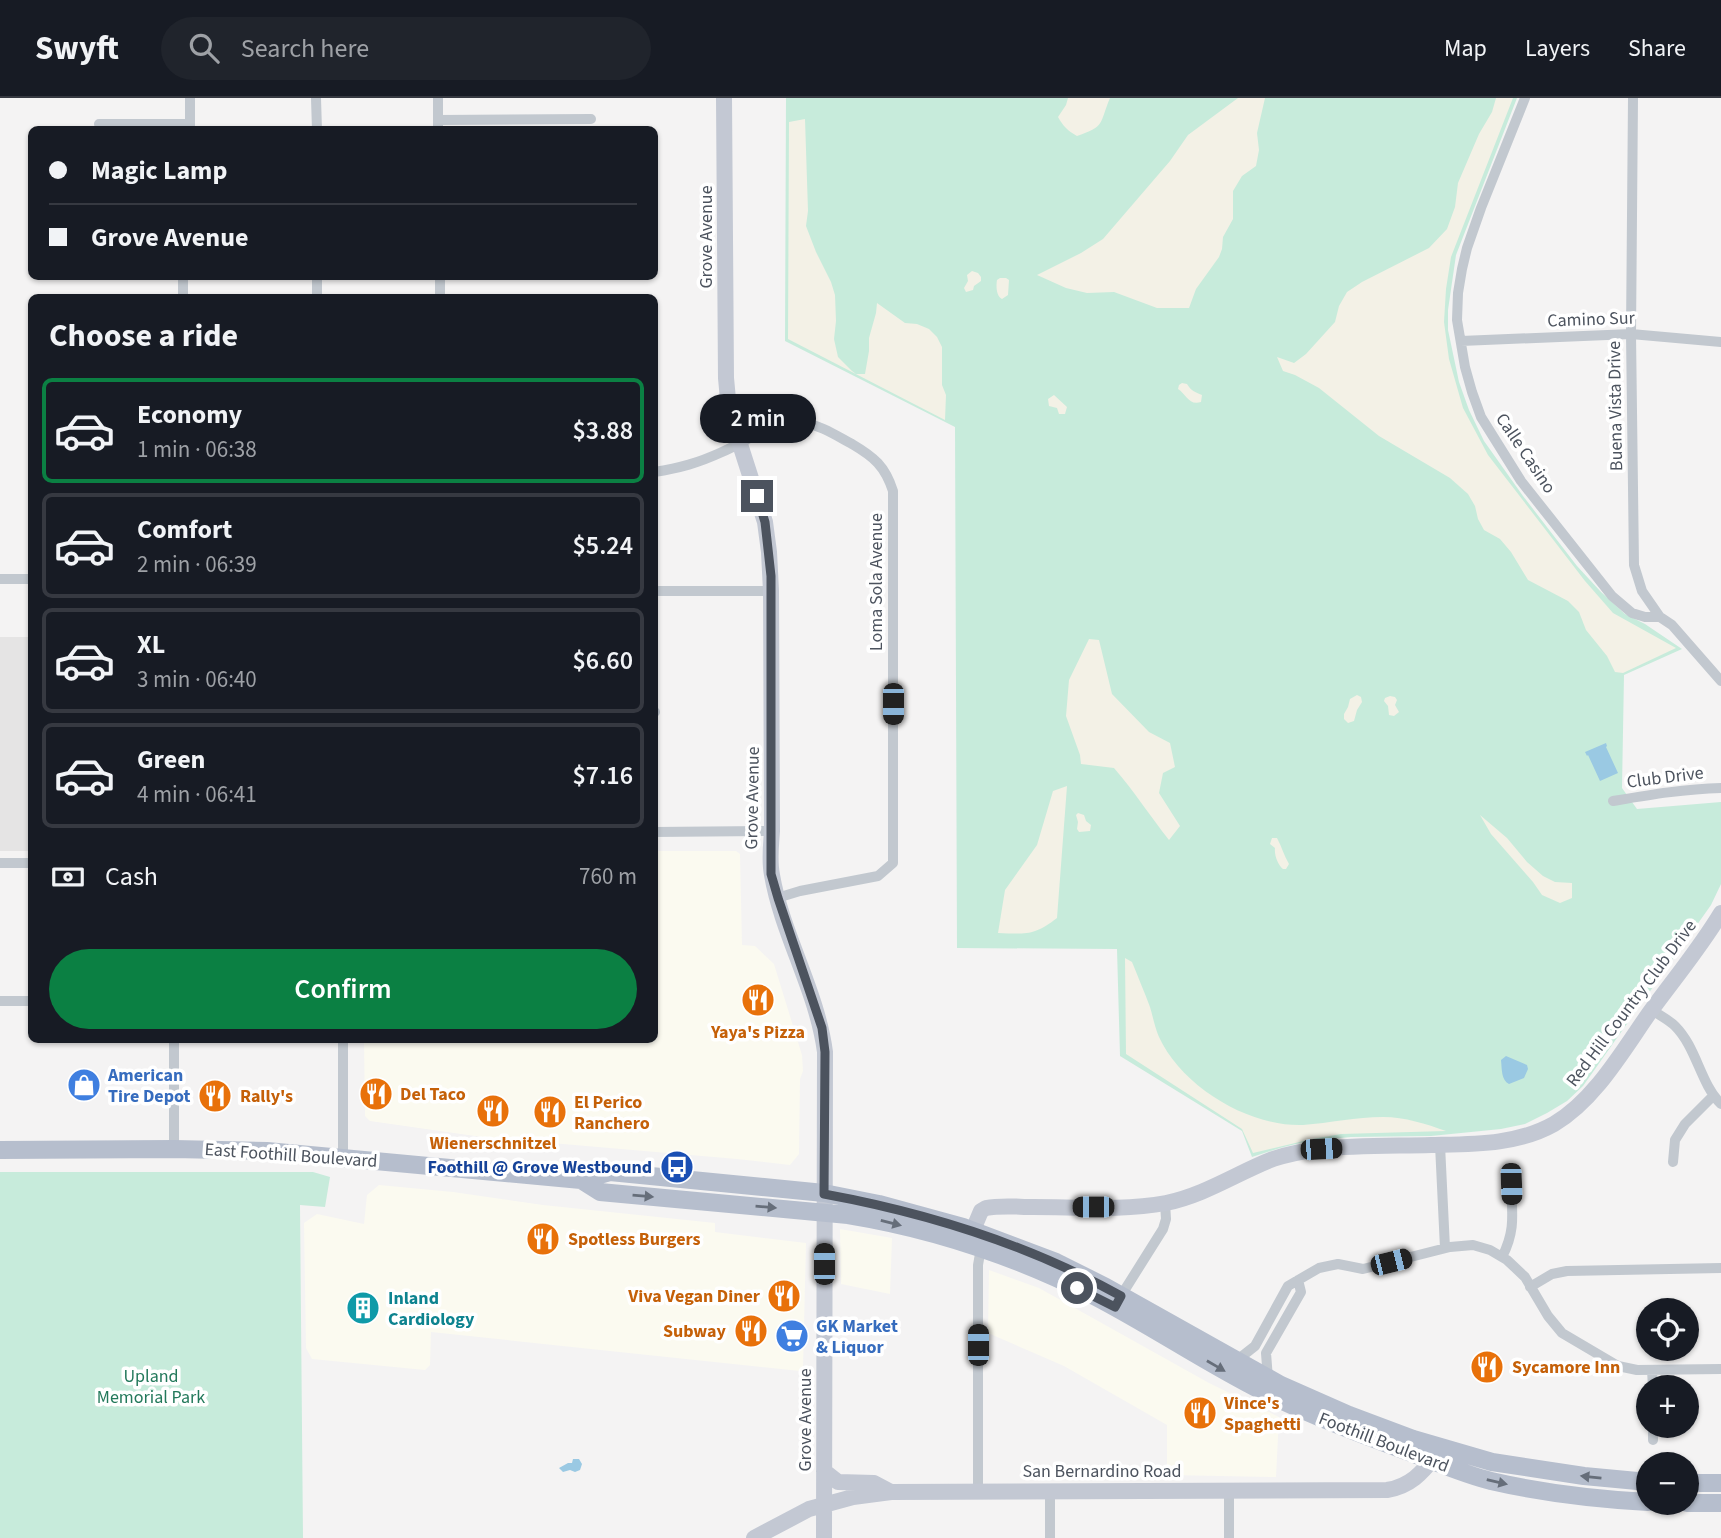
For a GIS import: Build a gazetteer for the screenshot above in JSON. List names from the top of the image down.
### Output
{
  "streets": {
    "main road": ["East Foothill Boulevard", "Foothill Boulevard"],
    "street": [
      "Grove Avenue",
      "Camino Sur",
      "Buena Vista Drive",
      "Calle Casino",
      "Loma Sola Avenue",
      "Club Drive",
      "Red Hill Country Club Drive",
      "San Bernardino Road"
    ]
  },
  "crossings": [
    ["Grove Avenue", "Loma Sola Avenue"],
    ["Grove Avenue", "East Foothill Boulevard"],
    ["Grove Avenue", "Foothill Boulevard"],
    ["Grove Avenue", "San Bernardino Road"],
    ["Camino Sur", "Buena Vista Drive"],
    ["Camino Sur", "Calle Casino"],
    ["Buena Vista Drive", "Calle Casino"],
    ["Red Hill Country Club Drive", "Foothill Boulevard"],
    ["East Foothill Boulevard", "Foothill Boulevard"],
    ["Foothill Boulevard", "San Bernardino Road"]
  ],
  "parks": ["Upland Memorial Park"],
  "places": {
    "restaurant": [
      "Yaya's Pizza",
      "Del Taco",
      "Rally's",
      "Wienerschnitzel",
      "El Perico Ranchero",
      "Spotless Burgers",
      "Viva Vegan Diner",
      "Subway",
      "Sycamore Inn",
      "Vince's Spaghetti"
    ],
    "shop": ["American Tire Depot"],
    "bus stop": ["Foothill @ Grove Westbound"],
    "building": ["Inland Cardiology"],
    "supermarket": ["GK Market & Liquor"]
  },
  "page": {
    "header": "Swyft",
    "search": "Search here",
    "nav": ["Map", "Layers", "Share"],
    "banner": ["Magic Lamp", "Grove Avenue"],
    "heading": "Choose a ride",
    "list": [
      {
        "name": "Economy",
        "note": "1 min · 06:38",
        "value": "$3.88"
      },
      {
        "name": "Comfort",
        "note": "2 min · 06:39",
        "value": "$5.24"
      },
      {
        "name": "XL",
        "note": "3 min · 06:40",
        "value": "$6.60"
      },
      {
        "name": "Green",
        "note": "4 min · 06:41",
        "value": "$7.16"
      }
    ],
    "bubble": "2 min",
    "pay": ["Cash", "760 m"],
    "buttons": "Confirm",
    "map_buttons": ["+", "−"]
  }
}
